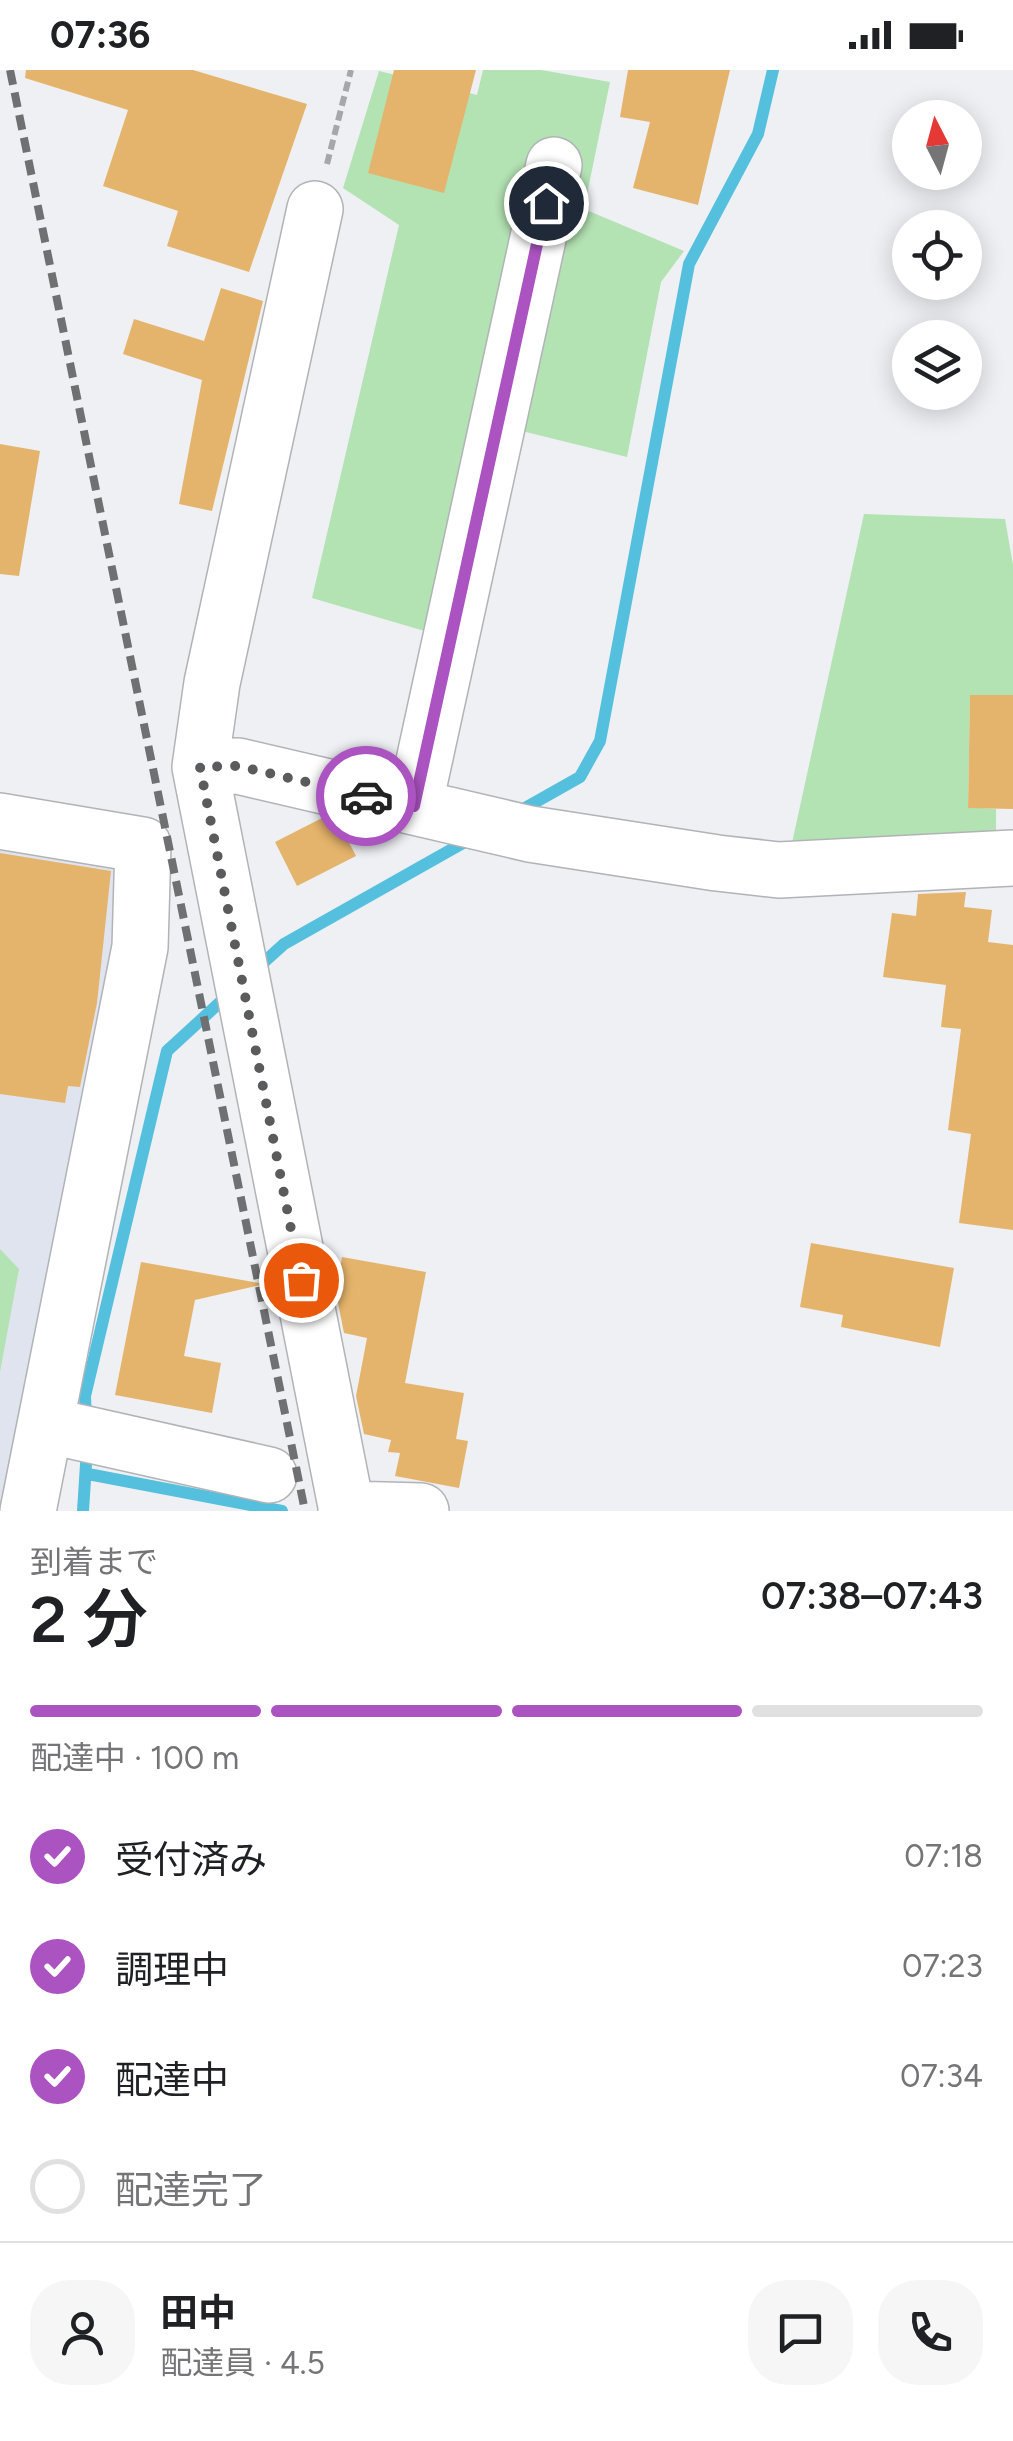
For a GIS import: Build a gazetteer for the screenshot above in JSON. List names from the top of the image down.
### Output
{
  "north": "top",
  "page": {
    "status": "07:36",
    "heading": ["2 分", "到着まで", "07:38–07:43"],
    "panel": ["田中", "配達員 · 4.5"],
    "bar": "配達中 · 100 m",
    "list": [
      ["受付済み", "07:18"],
      ["調理中", "07:23"],
      ["配達中", "07:34"],
      "配達完了"
    ]
  }
}
